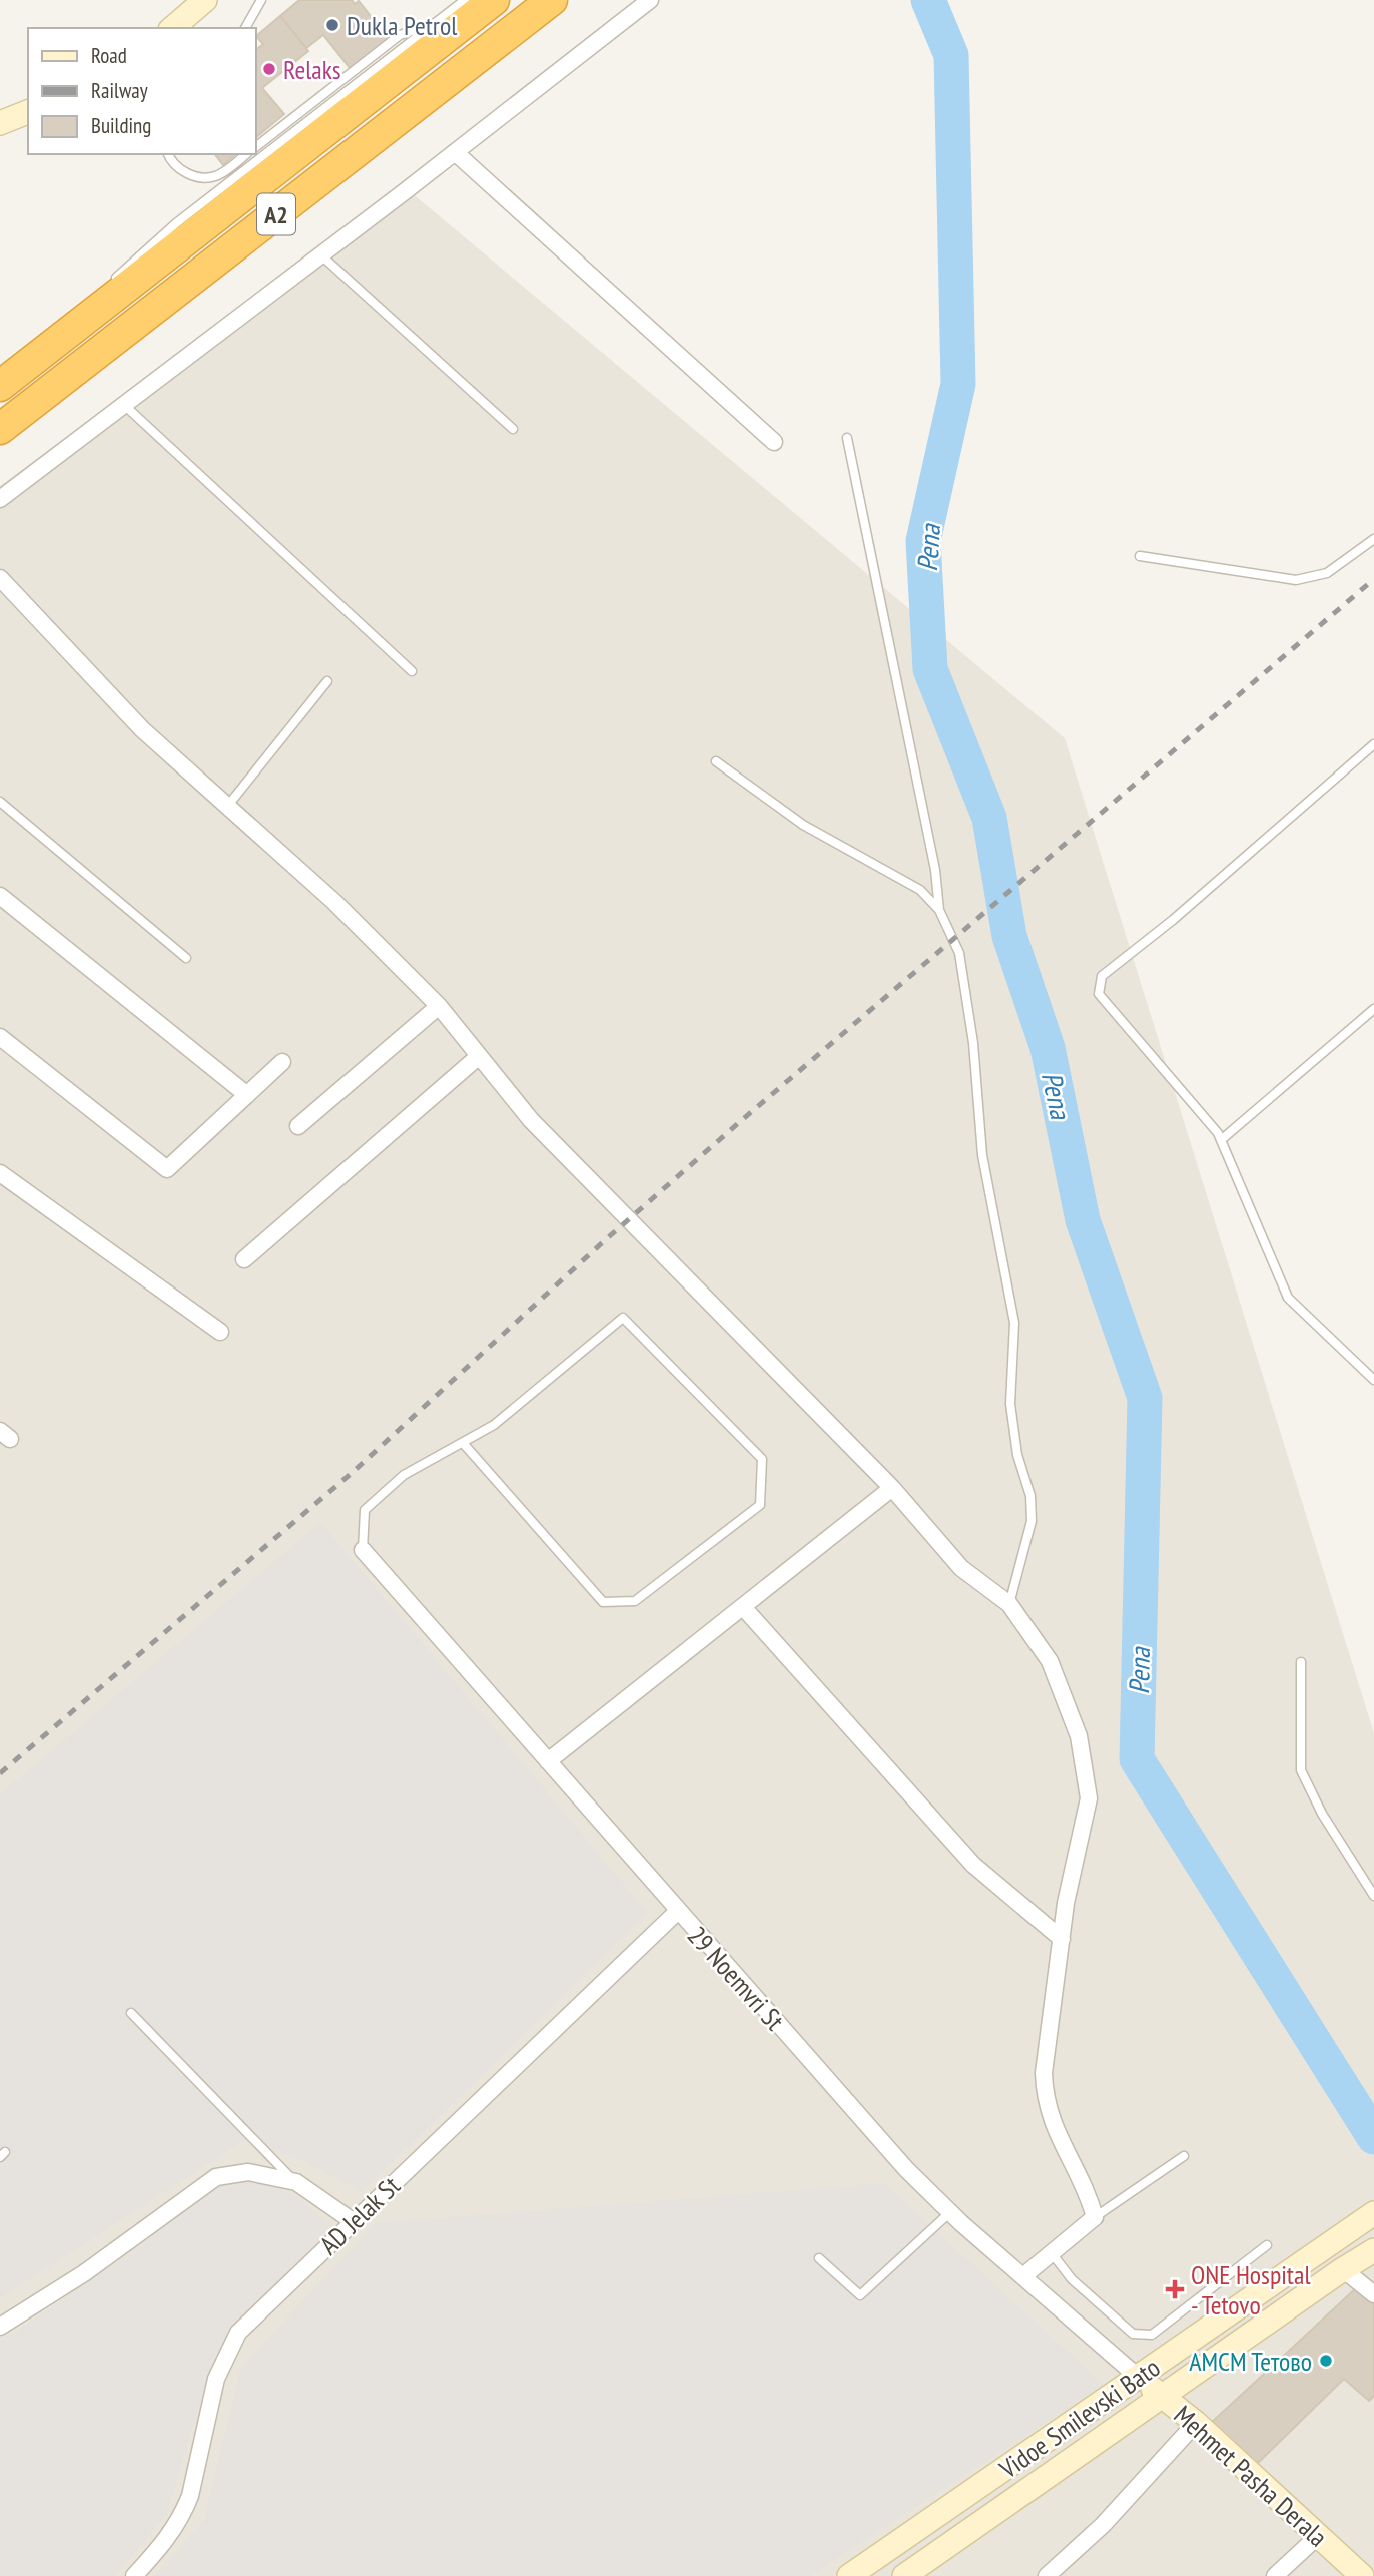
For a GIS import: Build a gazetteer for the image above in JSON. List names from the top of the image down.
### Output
{
  "streets": {
    "highway": ["A2"],
    "street": [
      "29 Noemvri St",
      "AD Jelak St",
      "Vidoe Smilevski Bato",
      "Mehmet Pasha Derala"
    ]
  },
  "crossings": [
    ["29 Noemvri St", "AD Jelak St"],
    ["29 Noemvri St", "Vidoe Smilevski Bato"],
    ["29 Noemvri St", "Mehmet Pasha Derala"],
    ["Vidoe Smilevski Bato", "Mehmet Pasha Derala"]
  ],
  "water": ["Pena"],
  "places": {
    "other": ["Dukla Petrol", "Relaks", "АМСМ Тетово"],
    "health": ["ONE Hospital - Tetovo"]
  },
  "legend": ["Road", "Railway", "Building"]
}
